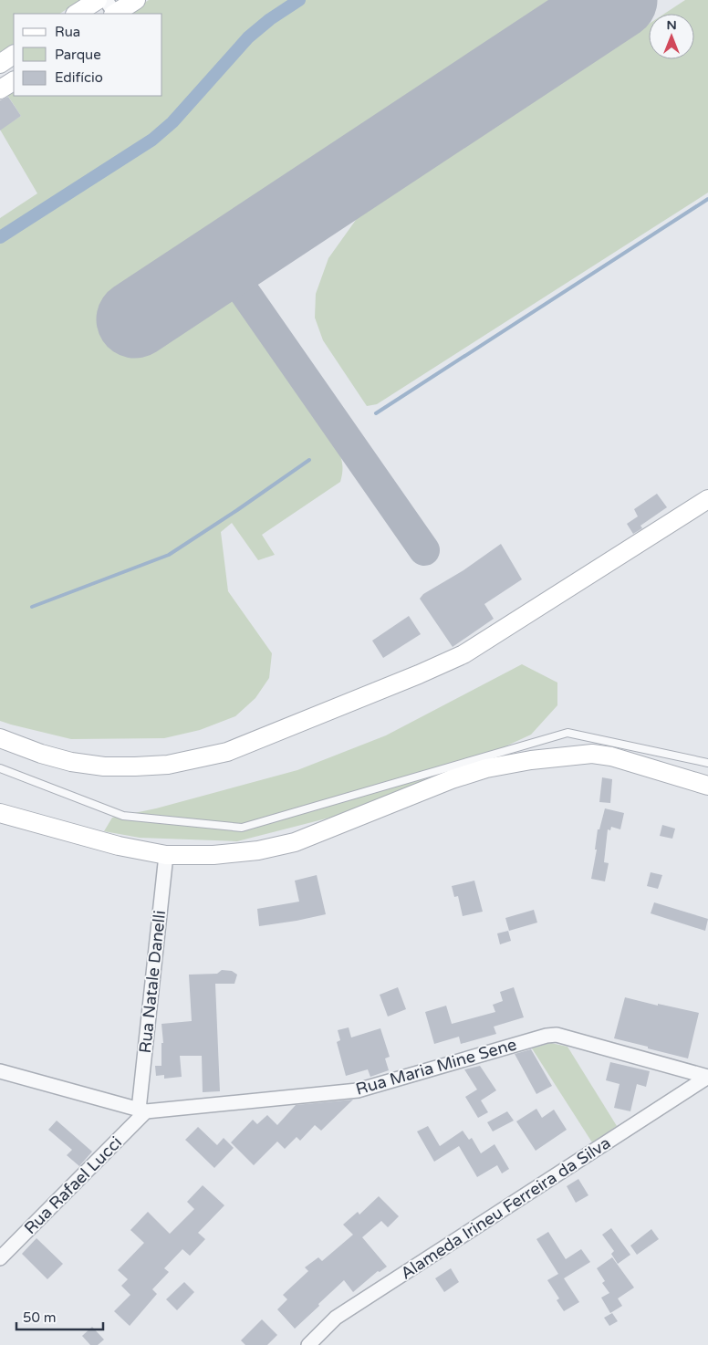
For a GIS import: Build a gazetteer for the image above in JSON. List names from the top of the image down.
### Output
{
  "streets": {
    "street": [
      "Rua Natale Danelli",
      "Rua Maria Mine Sene",
      "Rua Rafael Lucci",
      "Alameda Irineu Ferreira da Silva"
    ]
  },
  "crossings": [
    ["Rua Natale Danelli", "Rua Maria Mine Sene"],
    ["Rua Natale Danelli", "Rua Rafael Lucci"],
    ["Rua Maria Mine Sene", "Rua Rafael Lucci"],
    ["Rua Maria Mine Sene", "Alameda Irineu Ferreira da Silva"]
  ],
  "legend": ["Rua", "Parque", "Edifício"],
  "scale_bar": "50 m",
  "north": "top"
}
